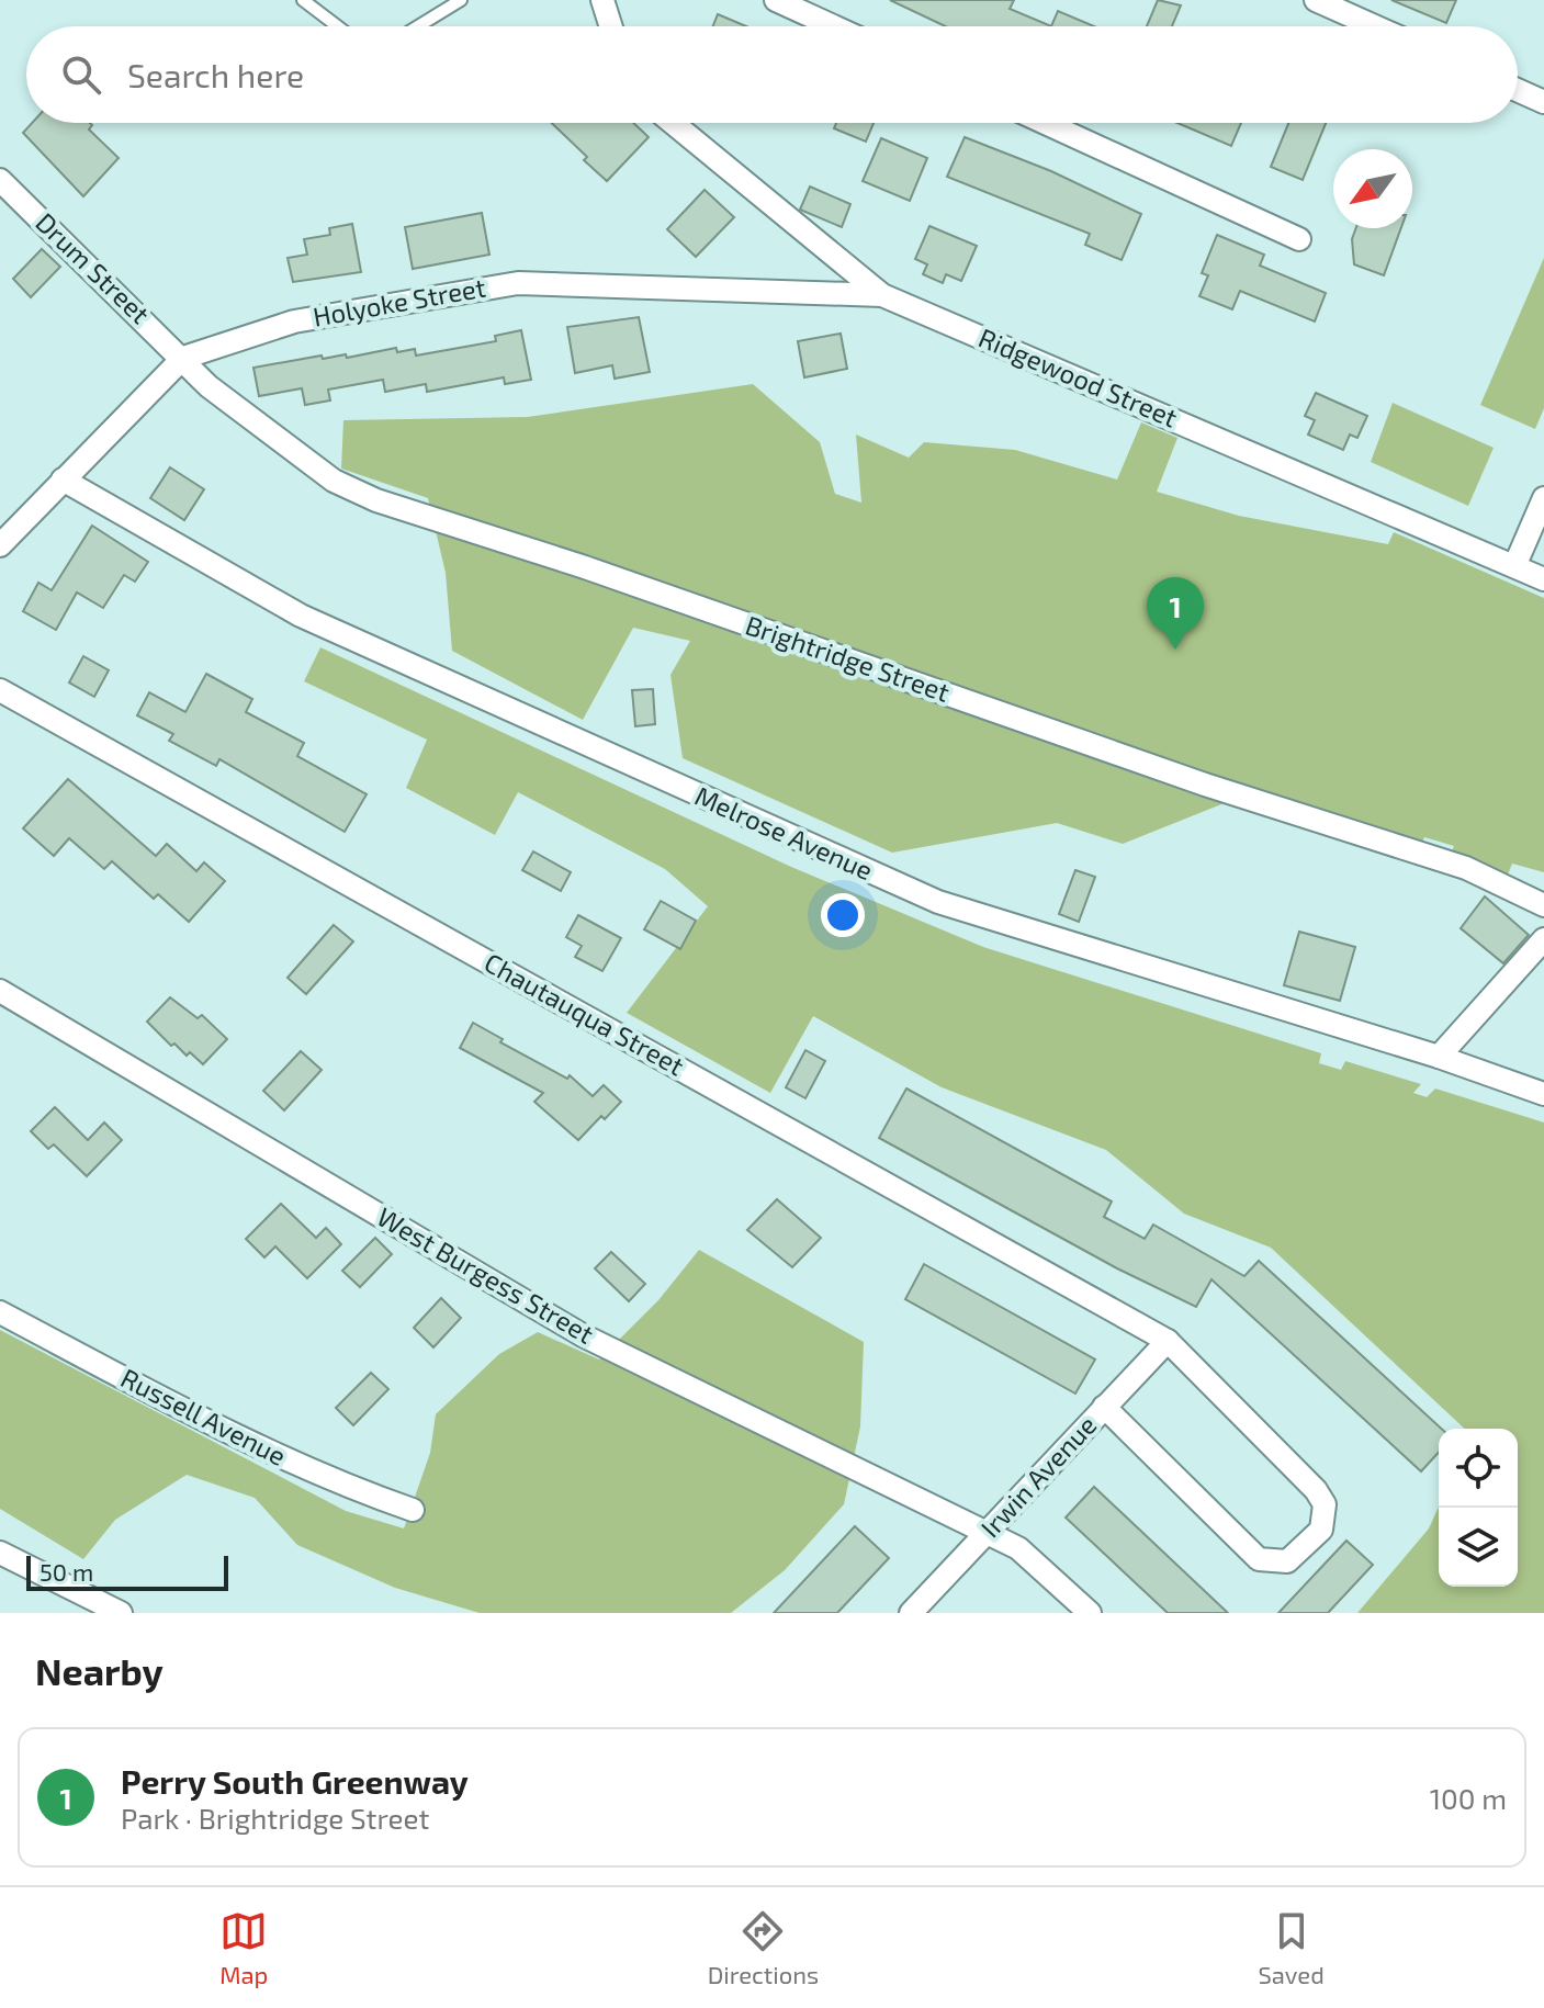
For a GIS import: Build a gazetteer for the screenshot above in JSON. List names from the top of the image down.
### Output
{
  "streets": {
    "street": [
      "Drum Street",
      "Holyoke Street",
      "Ridgewood Street",
      "Brightridge Street",
      "Melrose Avenue",
      "Chautauqua Street",
      "West Burgess Street",
      "Russell Avenue",
      "Irwin Avenue"
    ]
  },
  "crossings": [
    ["Drum Street", "Holyoke Street"],
    ["Drum Street", "Brightridge Street"],
    ["Holyoke Street", "Ridgewood Street"],
    ["Holyoke Street", "Brightridge Street"],
    ["Holyoke Street", "Melrose Avenue"],
    ["Chautauqua Street", "Irwin Avenue"],
    ["West Burgess Street", "Irwin Avenue"]
  ],
  "scale_bar": "50 m",
  "north": "bottom left",
  "page": {
    "search": "Search here",
    "pins": "1",
    "scale": "50 m",
    "heading": "Nearby",
    "list": [
      {
        "mark": "1",
        "name": "Perry South Greenway",
        "note": "Park · Brightridge Street",
        "value": "100 m"
      }
    ],
    "nav": ["Map", "Directions", "Saved"]
  }
}
